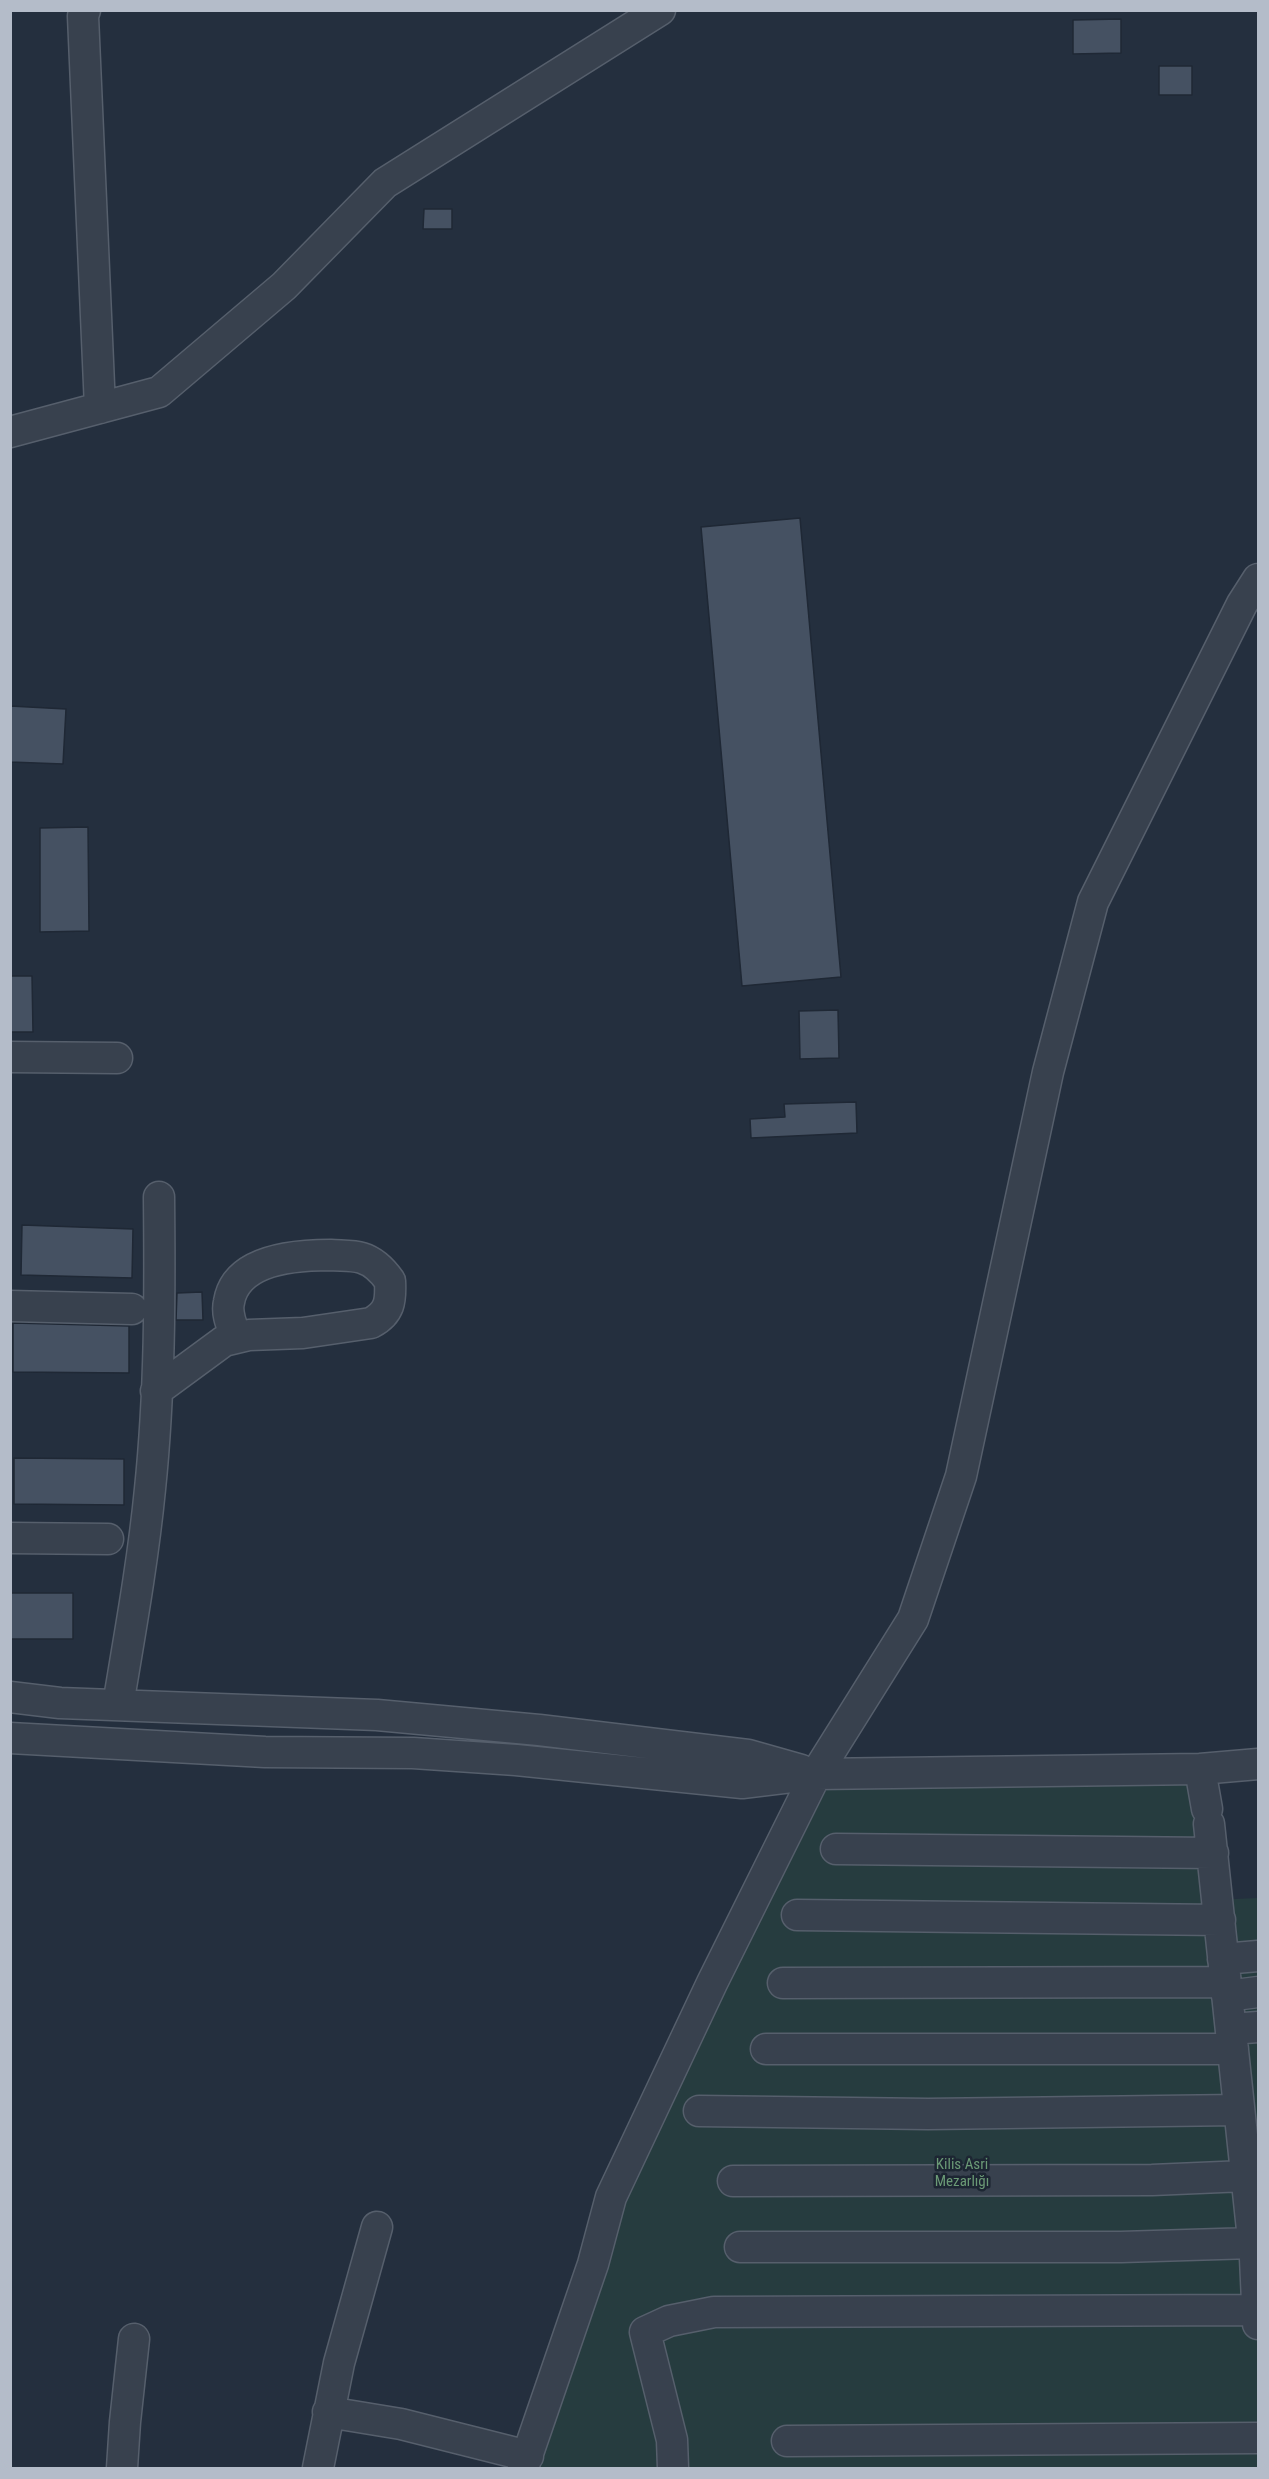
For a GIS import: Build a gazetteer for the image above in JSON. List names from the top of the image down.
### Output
{
  "parks": ["Kilis Asri Mezarlığı"]
}
